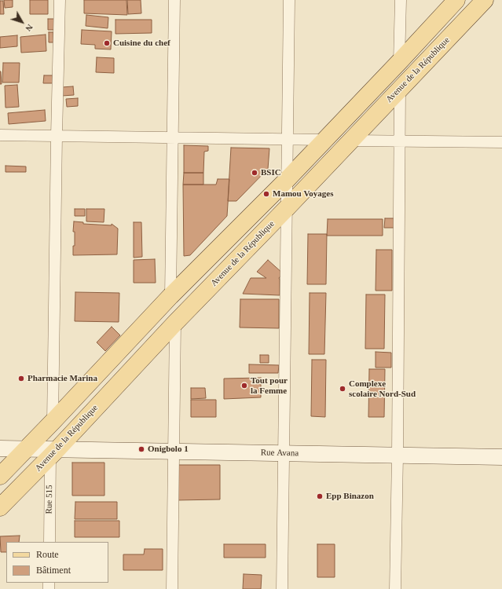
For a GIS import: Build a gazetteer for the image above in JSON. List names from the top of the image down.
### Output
{
  "streets": {
    "main road": ["Avenue de la République", "Rue Avana"],
    "street": ["Rue 515"]
  },
  "crossings": [
    ["Avenue de la République", "Rue Avana"],
    ["Avenue de la République", "Rue 515"],
    ["Rue Avana", "Rue 515"]
  ],
  "places": [
    "Cuisine du chef",
    "BSIC",
    "Mamou Voyages",
    "Pharmacie Marina",
    "Tout pour la Femme",
    "Complexe scolaire Nord-Sud",
    "Onigbolo 1",
    "Epp Binazon"
  ],
  "legend": ["Route", "Bâtiment"],
  "north": "bottom right"
}
